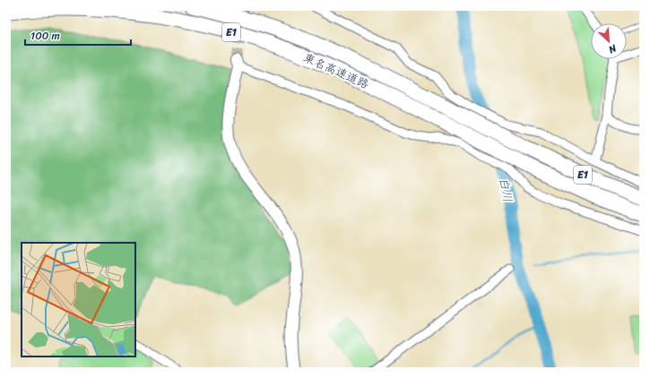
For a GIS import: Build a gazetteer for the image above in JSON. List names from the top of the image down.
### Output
{
  "streets": {
    "highway": ["E1", "東名高速道路"]
  },
  "water": ["白川"],
  "scale_bar": "100 m",
  "north": "bottom right"
}
